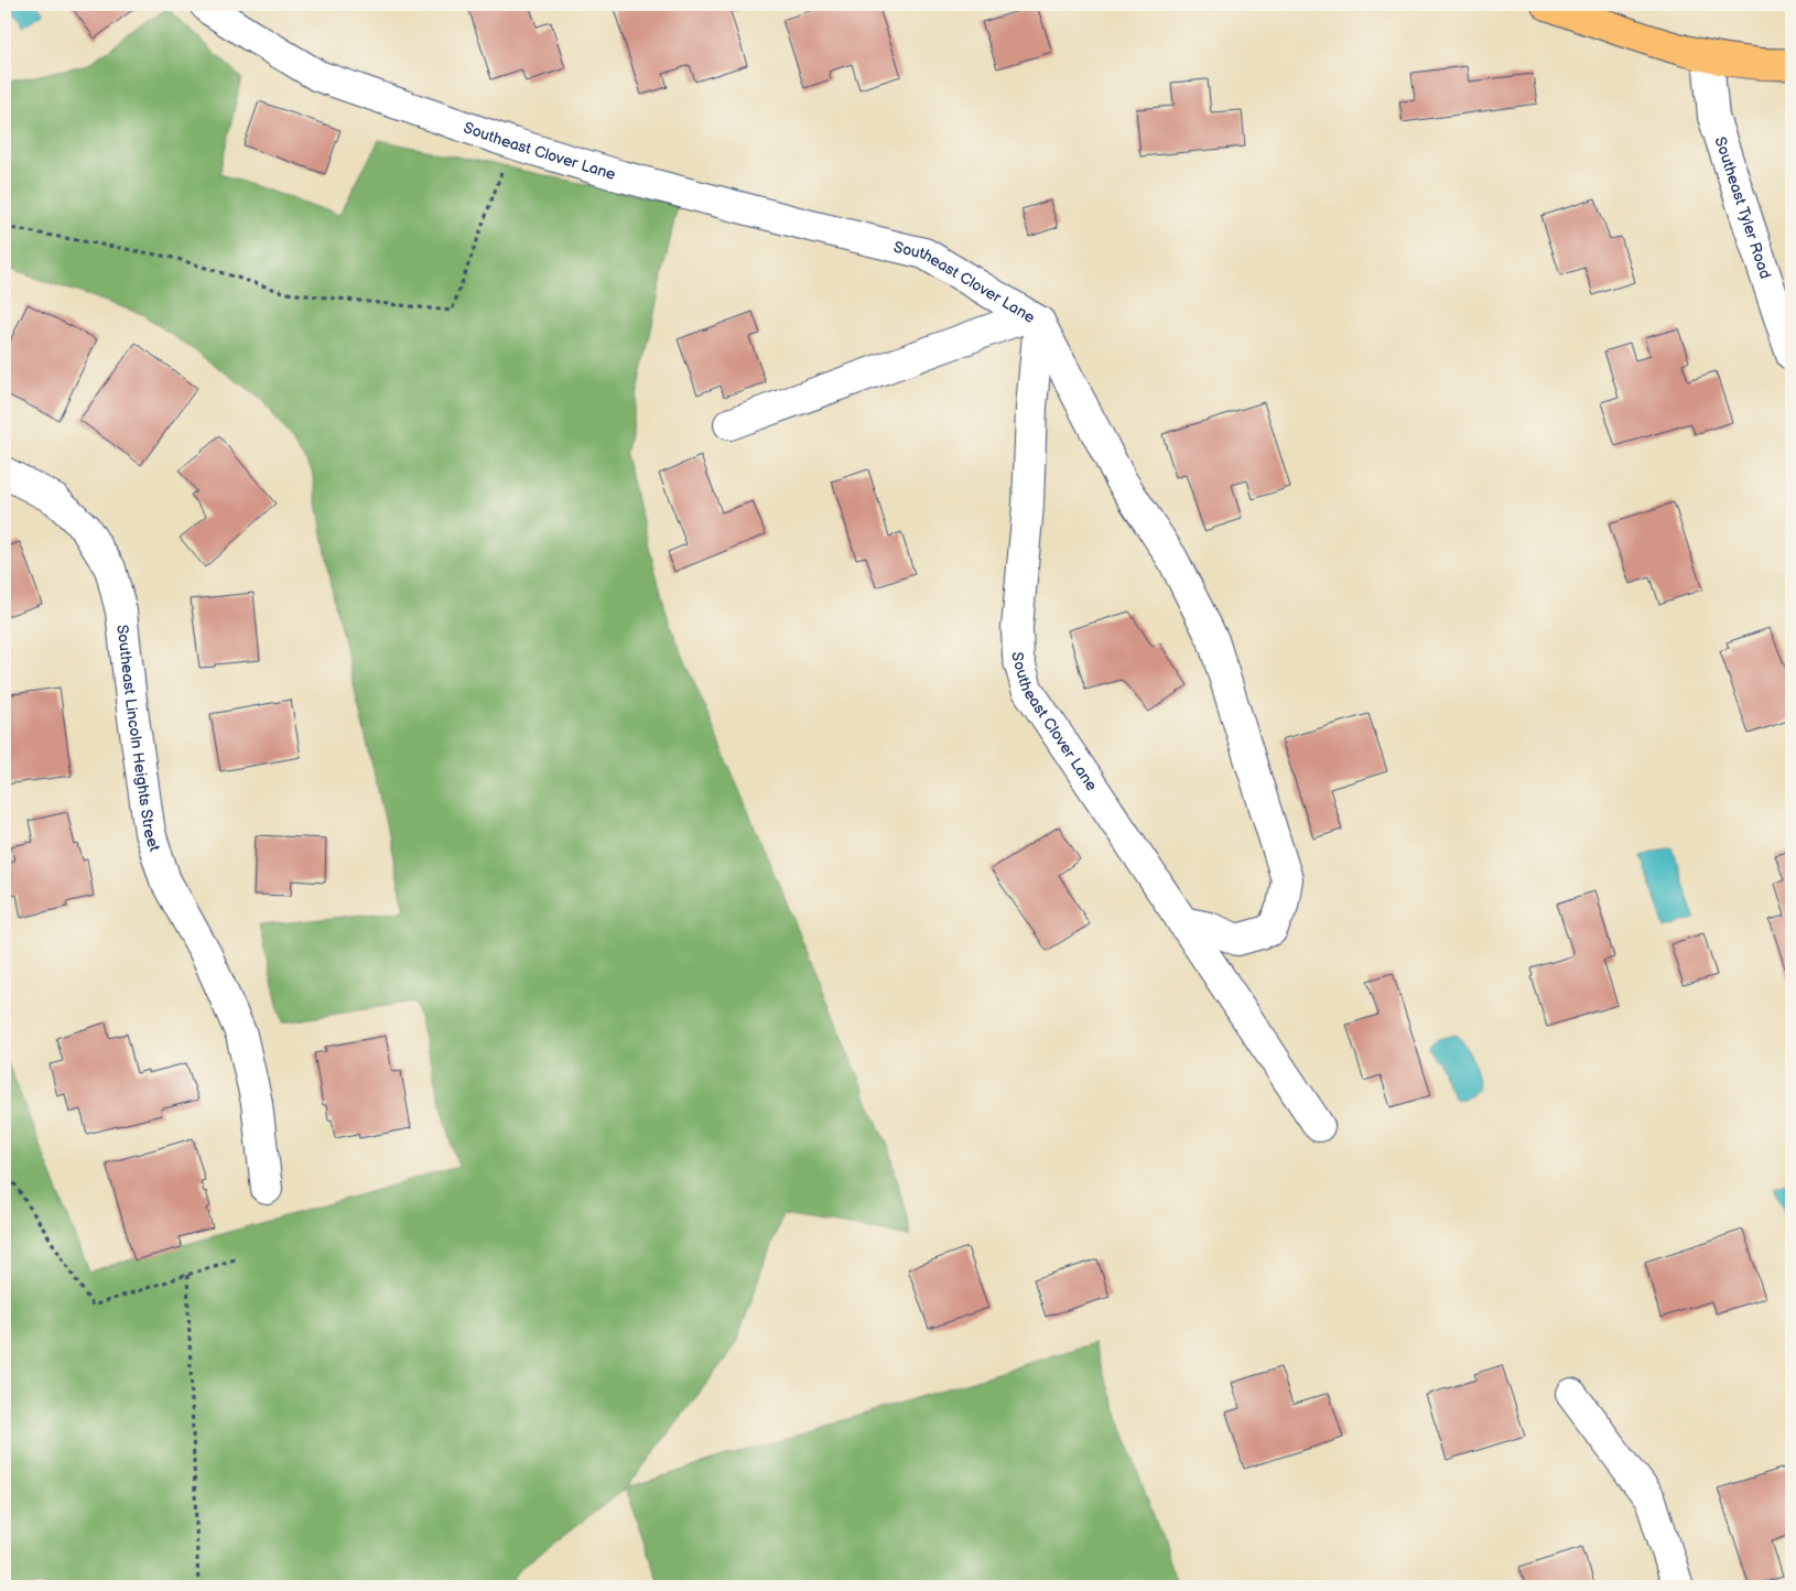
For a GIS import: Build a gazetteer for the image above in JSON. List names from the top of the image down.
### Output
{
  "streets": {
    "street": ["Southeast Clover Lane", "Southeast Tyler Road", "Southeast Lincoln Heights Street"]
  }
}
